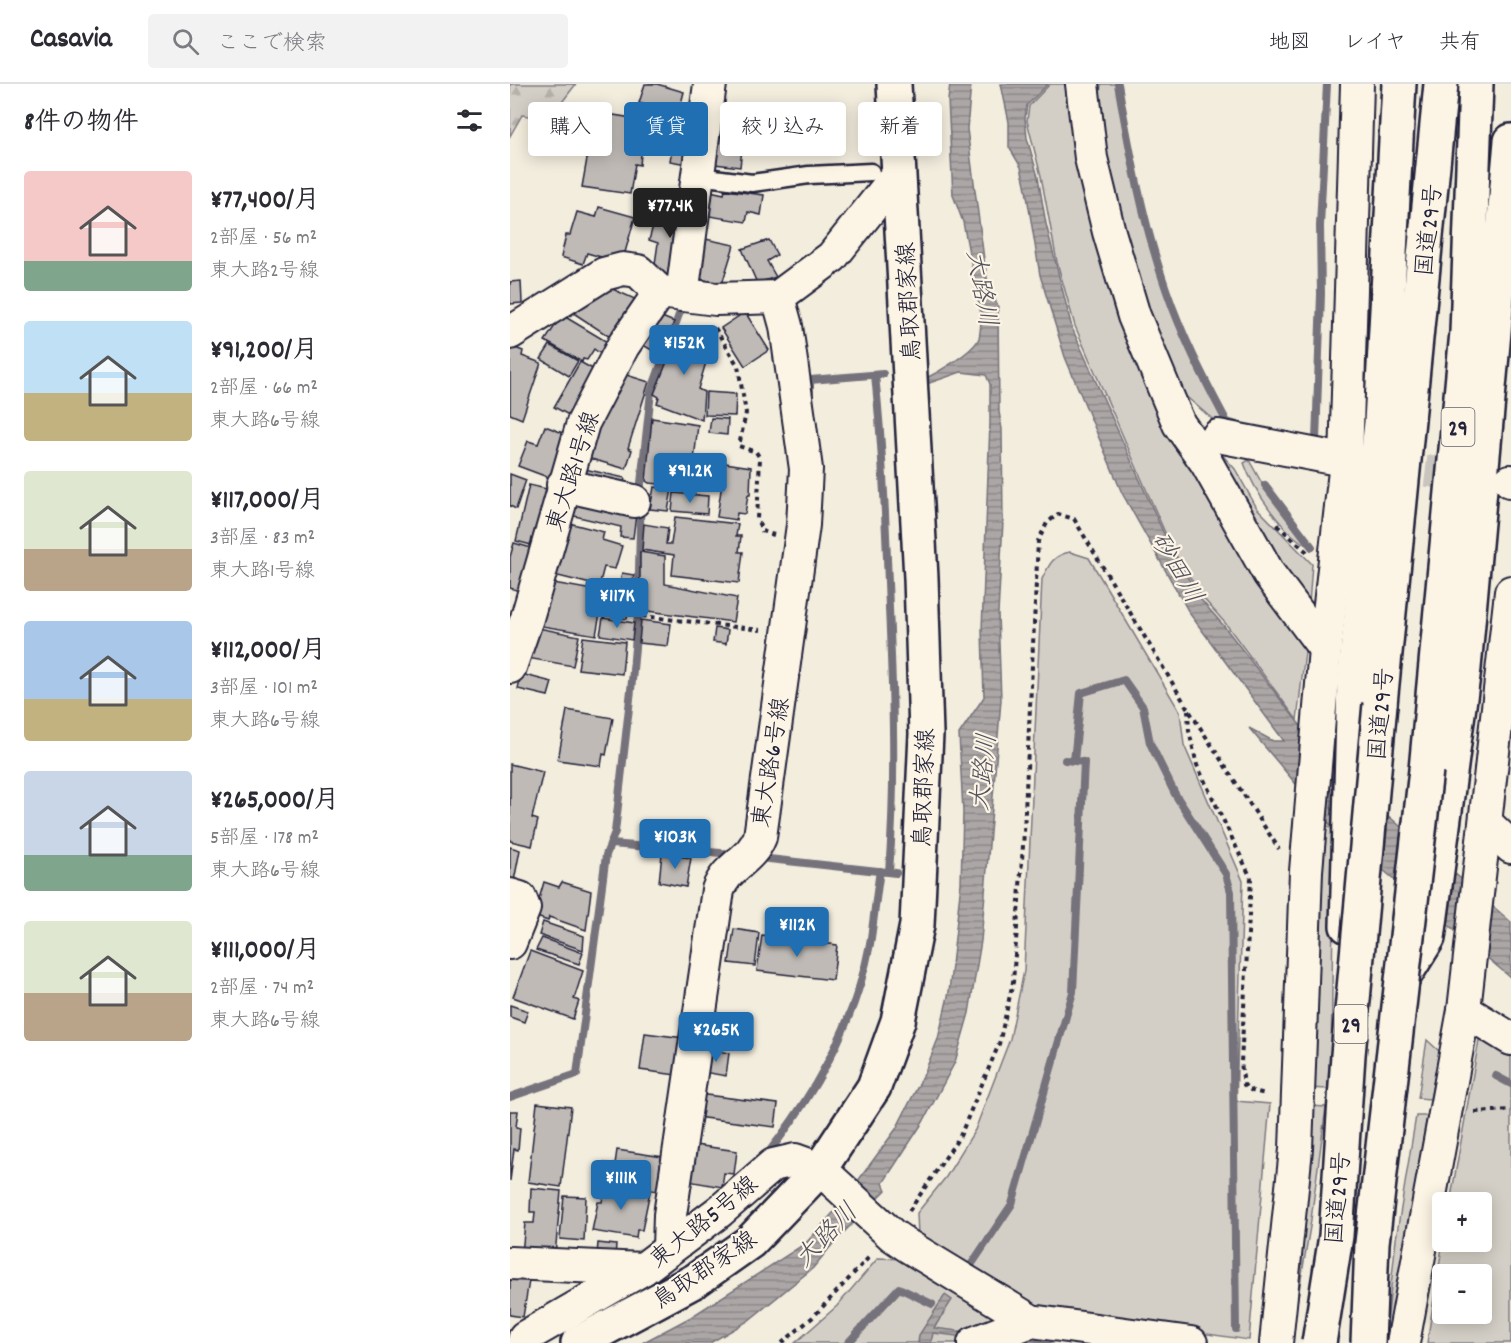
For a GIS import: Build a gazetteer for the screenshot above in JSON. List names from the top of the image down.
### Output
{
  "streets": {
    "main road": ["国道29号", "鳥取郡家線", "29"],
    "street": ["東大路1号線", "東大路6号線", "東大路5号線"]
  },
  "crossings": [
    ["鳥取郡家線", "東大路5号線"],
    ["東大路6号線", "東大路5号線"]
  ],
  "water": ["大路川", "砂田川"],
  "page": {
    "header": "Casavia",
    "search": "ここで検索",
    "nav": ["地図", "レイヤ", "共有"],
    "heading": "8件の物件",
    "chip": [
      "購入",
      "賃貸",
      "絞り込み",
      "新着"
    ],
    "list": [
      {
        "name": "¥77,400/月",
        "note": "2部屋 · 56 m² · 東大路2号線"
      },
      {
        "name": "¥91,200/月",
        "note": "2部屋 · 66 m² · 東大路6号線"
      },
      {
        "name": "¥117,000/月",
        "note": "3部屋 · 83 m² · 東大路1号線"
      },
      {
        "name": "¥112,000/月",
        "note": "3部屋 · 101 m² · 東大路6号線"
      },
      {
        "name": "¥265,000/月",
        "note": "5部屋 · 178 m² · 東大路6号線"
      },
      {
        "name": "¥111,000/月",
        "note": "2部屋 · 74 m² · 東大路6号線"
      }
    ],
    "price": [
      "¥77.4K",
      "¥152K",
      "¥91.2K",
      "¥117K",
      "¥103K",
      "¥112K",
      "¥265K",
      "¥111K"
    ],
    "map_buttons": ["+", "−"]
  }
}
